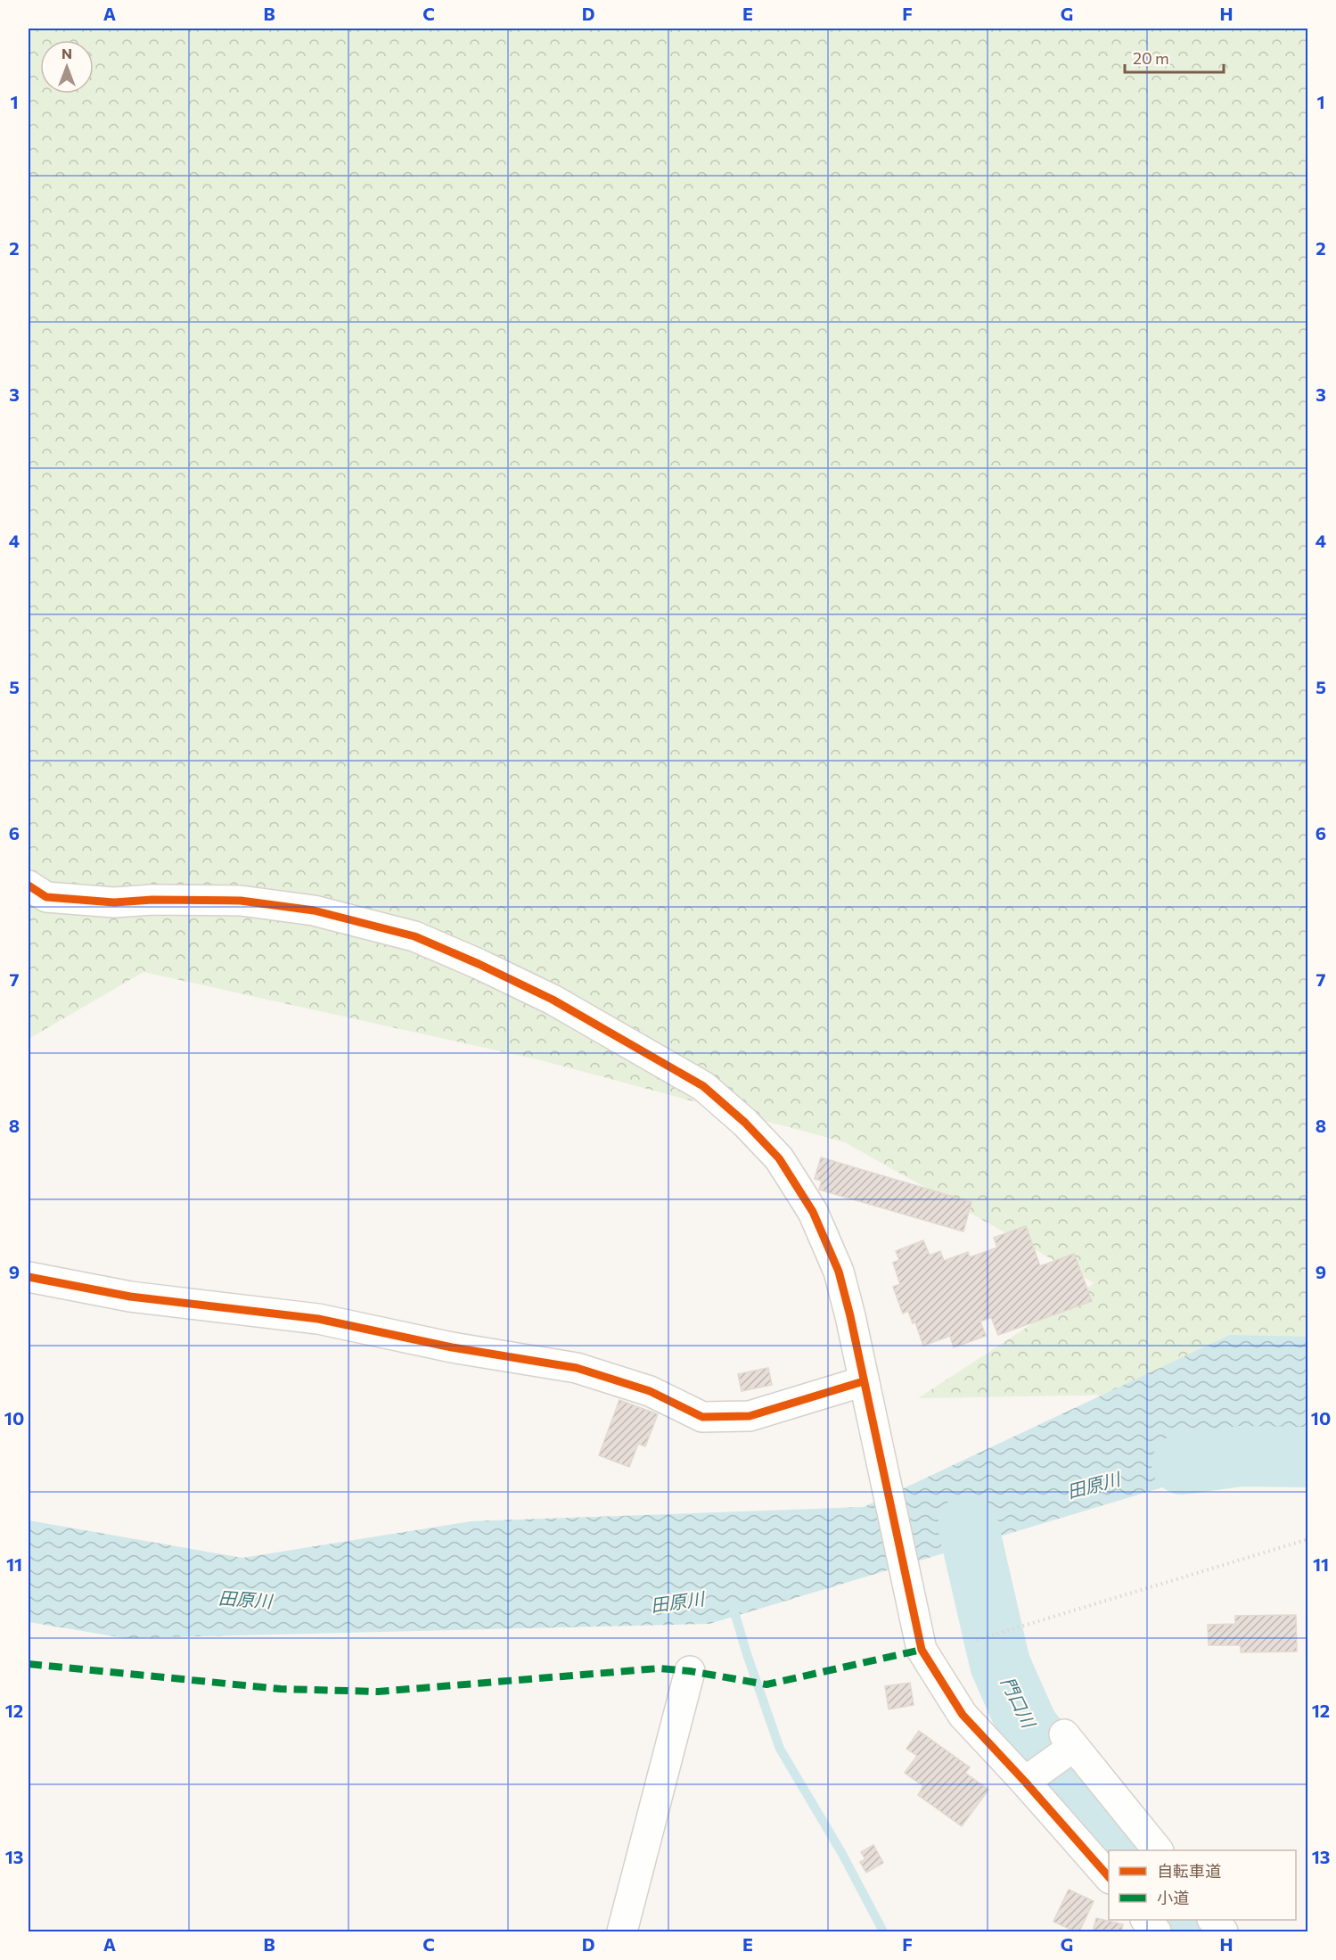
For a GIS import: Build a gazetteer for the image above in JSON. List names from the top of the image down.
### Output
{
  "water": ["田原川", "門口川"],
  "legend": ["自転車道", "小道"],
  "scale_bar": "20 m",
  "north": "top",
  "grid": {
    "columns": [
      "A",
      "B",
      "C",
      "D",
      "E",
      "F",
      "G",
      "H"
    ],
    "rows": [
      "1",
      "2",
      "3",
      "4",
      "5",
      "6",
      "7",
      "8",
      "9",
      "10",
      "11",
      "12",
      "13"
    ]
  }
}
